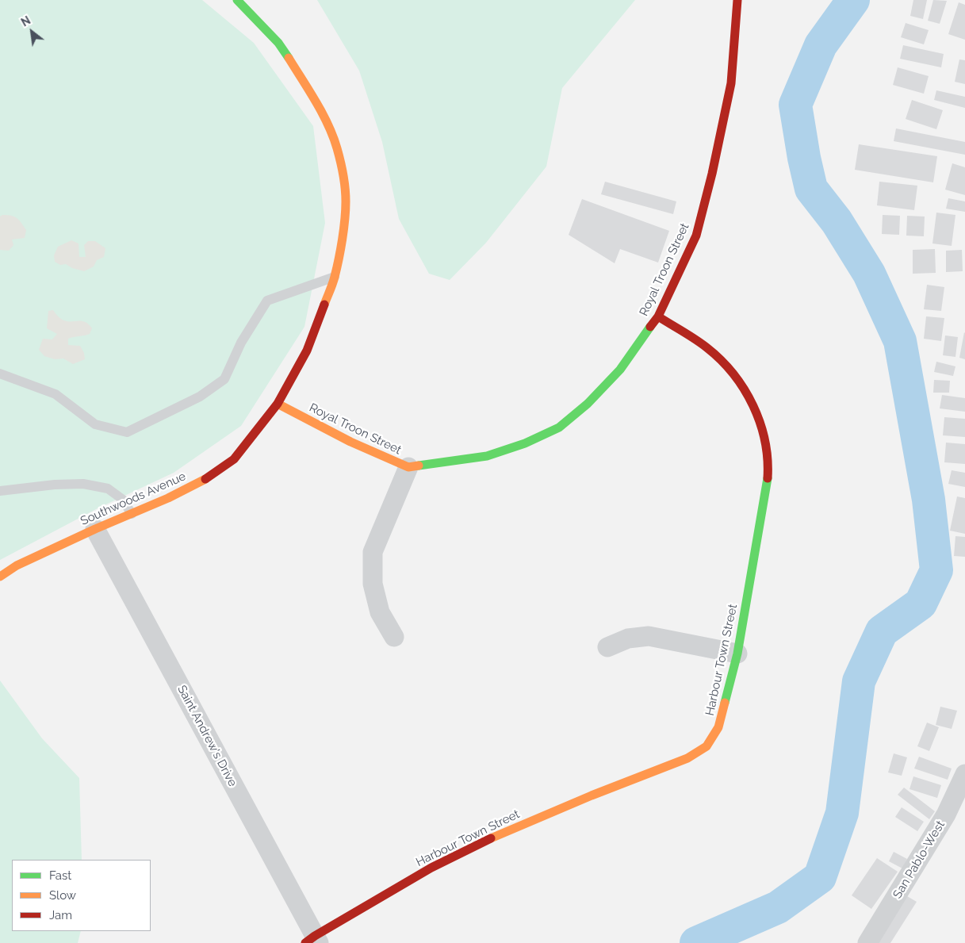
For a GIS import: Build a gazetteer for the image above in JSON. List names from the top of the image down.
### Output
{
  "streets": {
    "street": [
      "Royal Troon Street",
      "Southwoods Avenue",
      "Harbour Town Street",
      "Saint Andrew's Drive",
      "San Pablo-West"
    ]
  },
  "crossings": [
    ["Royal Troon Street", "Southwoods Avenue"],
    ["Royal Troon Street", "Harbour Town Street"],
    ["Southwoods Avenue", "Saint Andrew's Drive"],
    ["Harbour Town Street", "Saint Andrew's Drive"]
  ],
  "legend": ["Fast", "Slow", "Jam"],
  "north": "top left"
}
